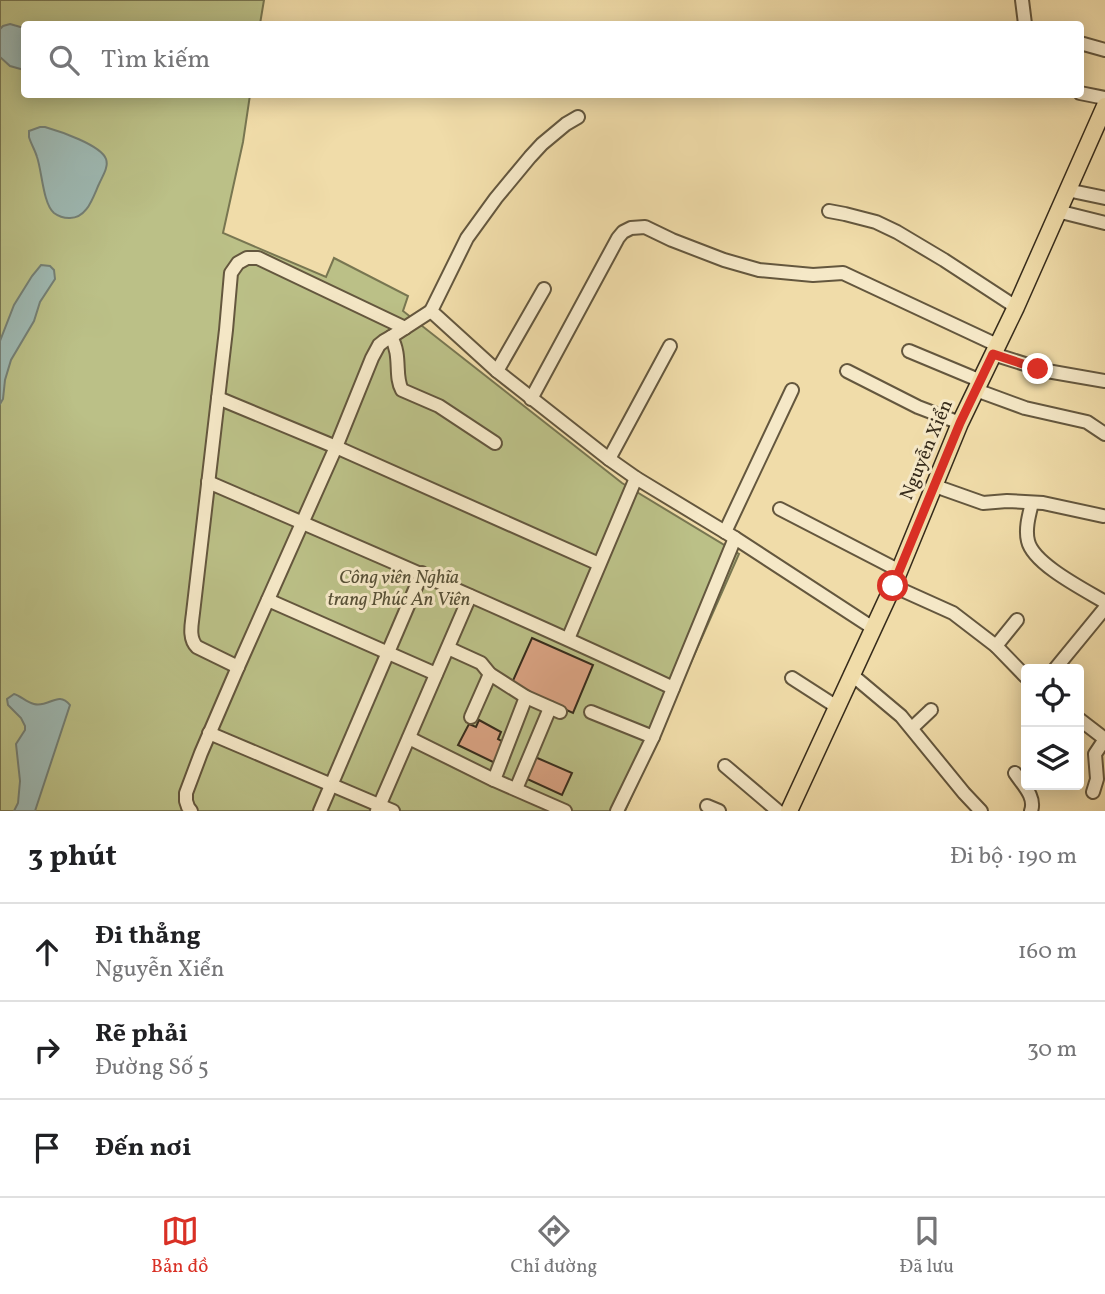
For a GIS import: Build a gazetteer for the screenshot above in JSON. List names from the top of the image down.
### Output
{
  "streets": {
    "main road": ["Nguyễn Xiển"]
  },
  "parks": ["Công viên Nghĩa trang Phúc An Viên"],
  "page": {
    "search": "Tìm kiếm",
    "heading": ["3 phút", "Đi bộ · 190 m"],
    "list": [
      ["Đi thẳng", "Nguyễn Xiển", "160 m"],
      ["Rẽ phải", "Đường Số 5", "30 m"],
      "Đến nơi"
    ],
    "nav": ["Bản đồ", "Chỉ đường", "Đã lưu"]
  }
}
